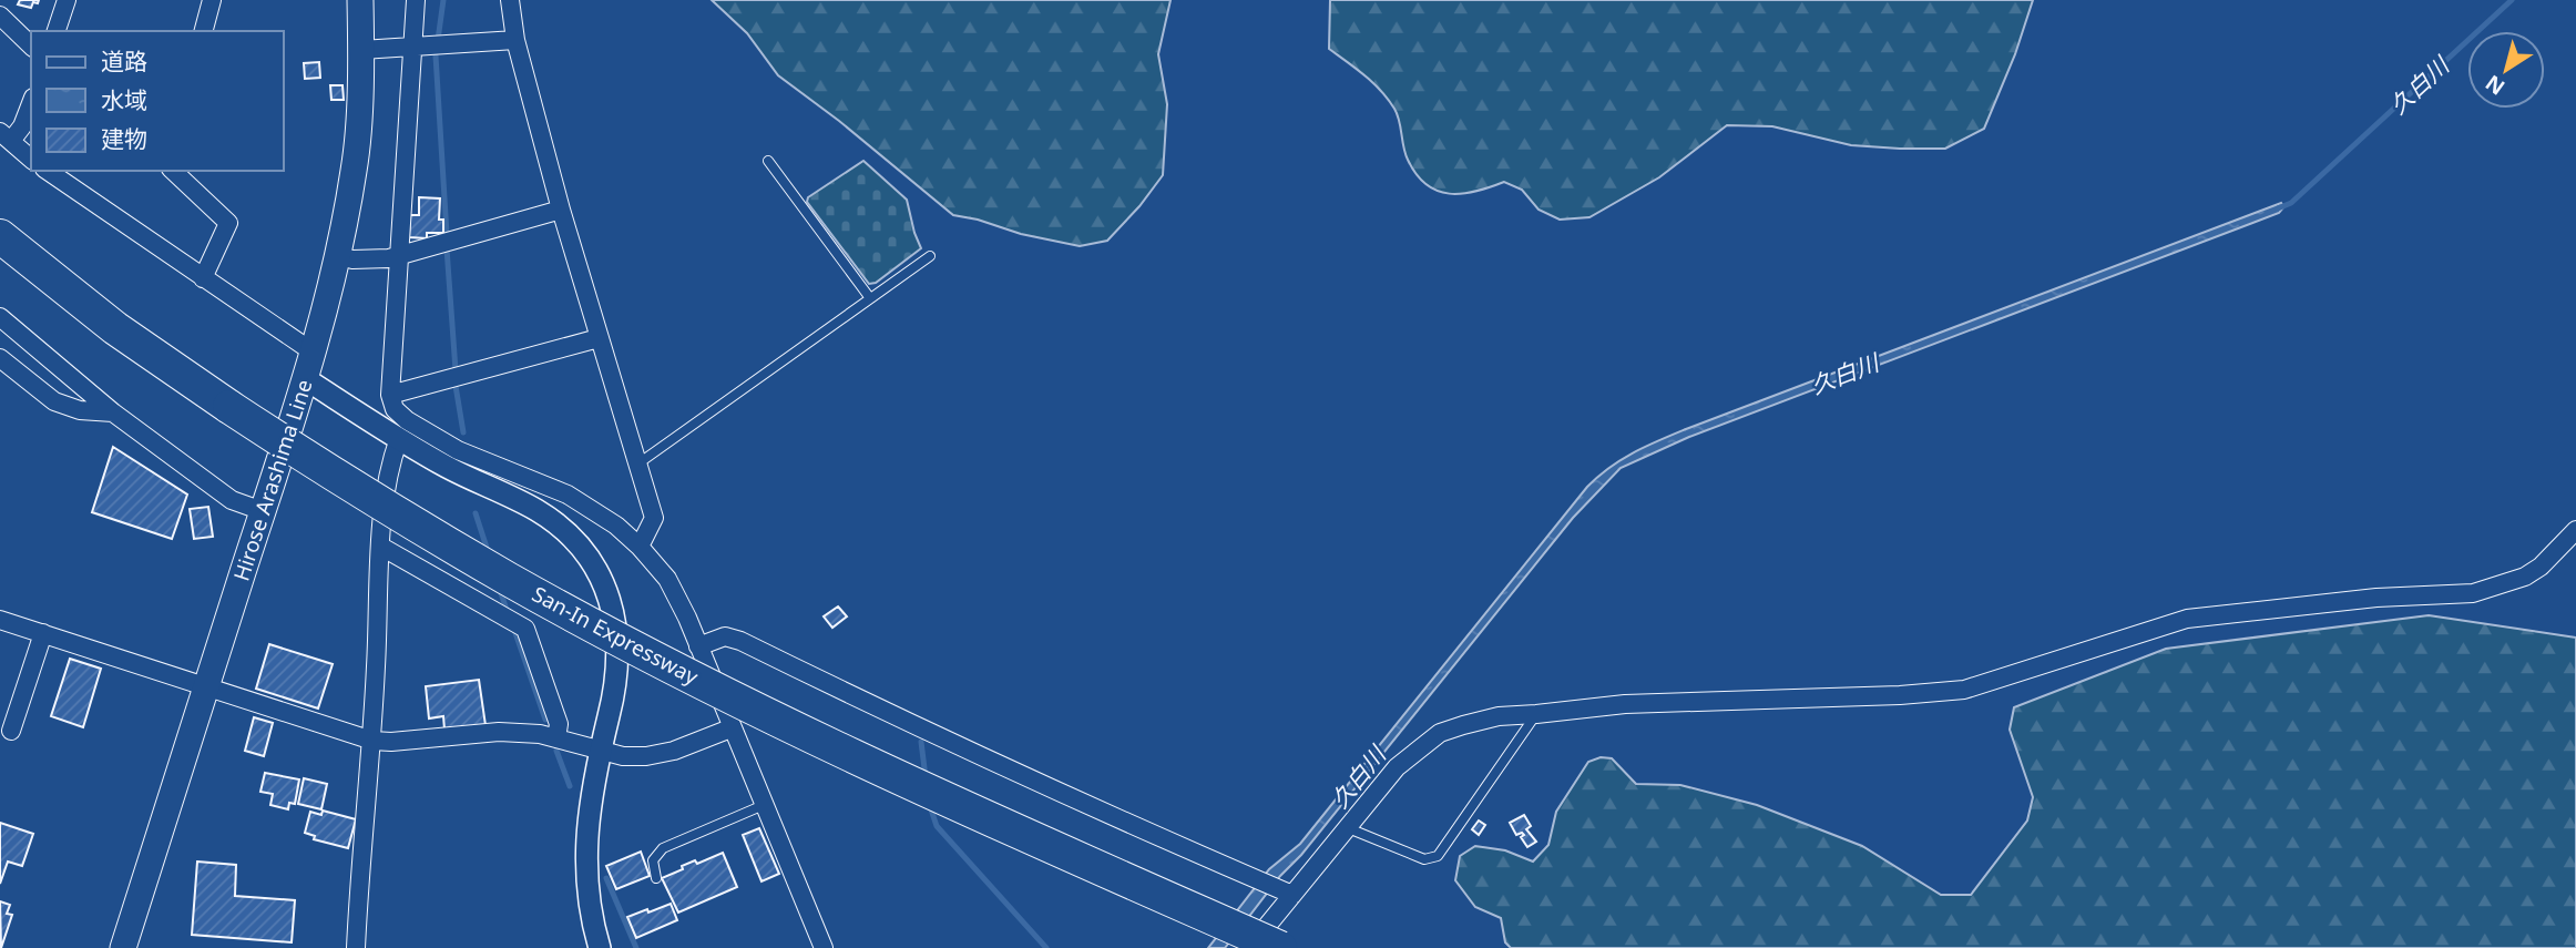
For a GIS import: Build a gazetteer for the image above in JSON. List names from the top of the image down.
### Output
{
  "streets": {
    "highway": ["San-In Expressway"],
    "main road": ["Hirose Arashima Line"]
  },
  "water": ["久白川"],
  "legend": ["道路", "水域", "建物"],
  "north": "bottom left"
}
